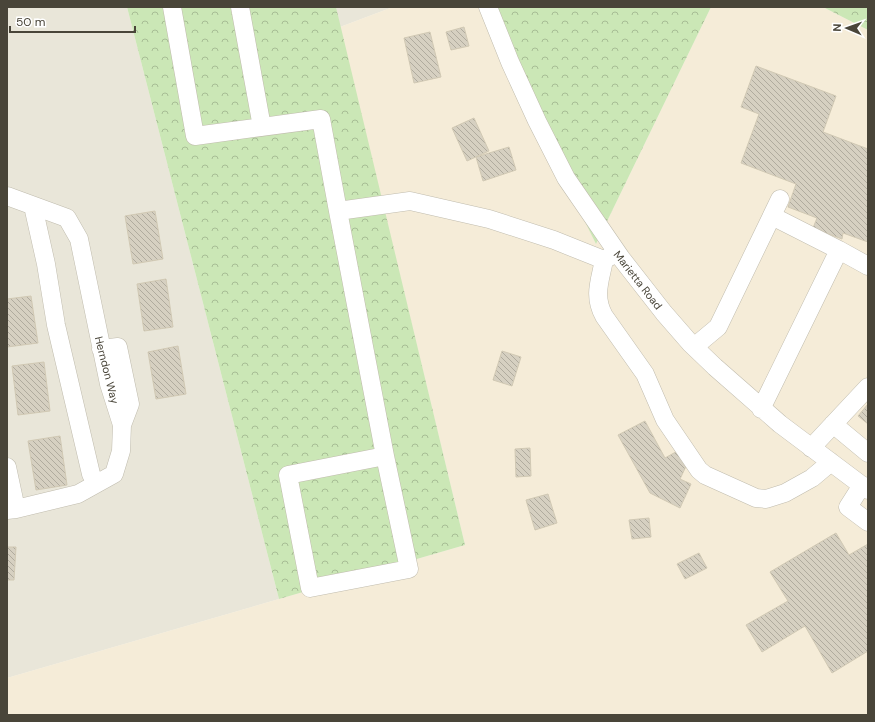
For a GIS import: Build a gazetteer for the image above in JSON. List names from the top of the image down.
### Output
{
  "streets": {
    "street": ["Marietta Road", "Herndon Way"]
  },
  "scale_bar": "50 m",
  "north": "left"
}
